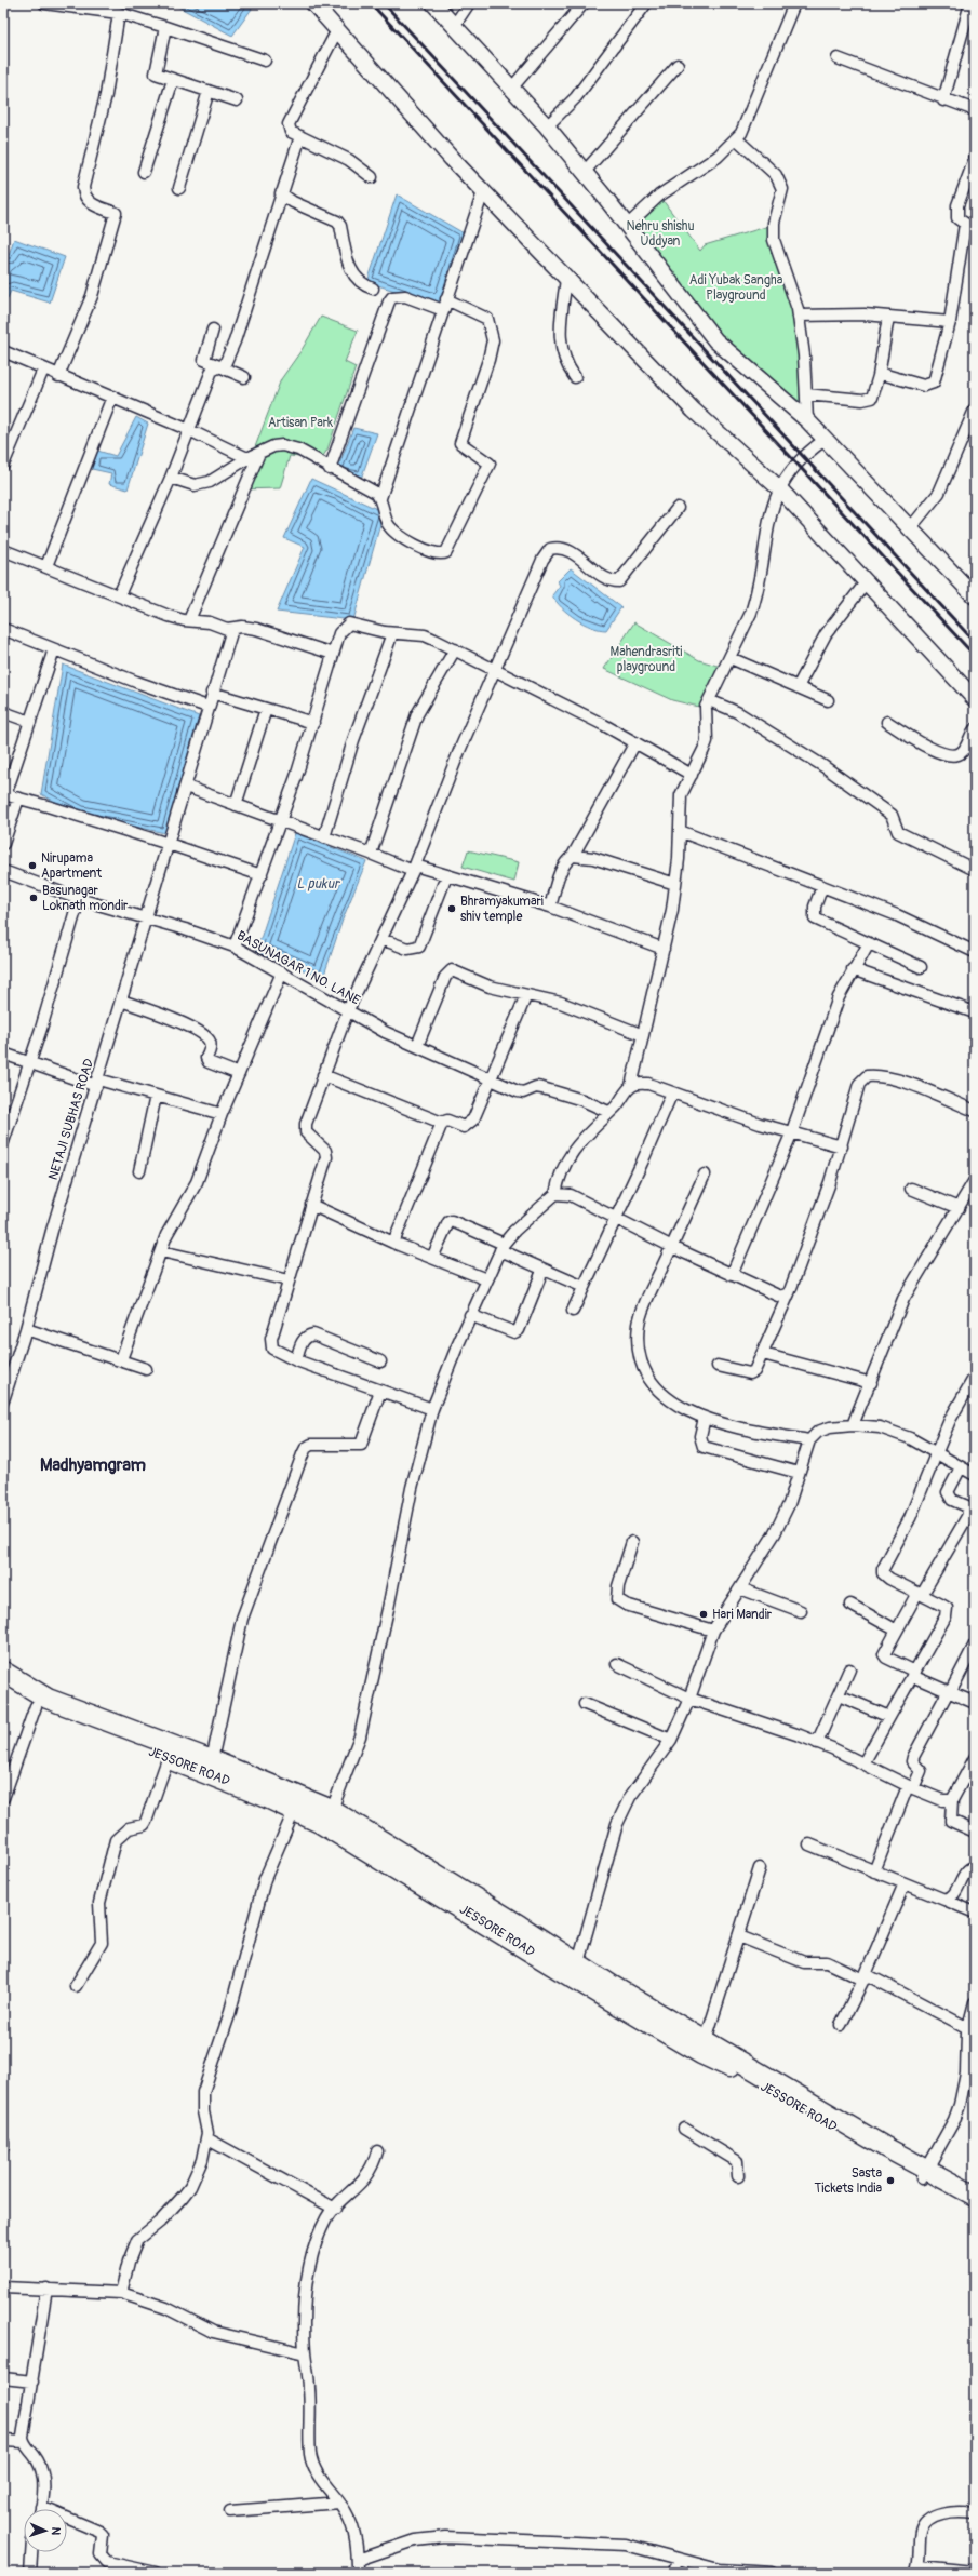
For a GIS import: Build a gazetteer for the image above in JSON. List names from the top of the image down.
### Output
{
  "streets": {
    "highway": ["JESSORE ROAD"],
    "street": ["BASUNAGAR 1 NO. LANE", "NETAJI SUBHAS ROAD"]
  },
  "crossings": [
    ["BASUNAGAR 1 NO. LANE", "NETAJI SUBHAS ROAD"]
  ],
  "districts": ["Madhyamgram"],
  "water": ["L pukur"],
  "parks": [
    "Nehru shishu Uddyan",
    "Adi Yubak Sangha Playground",
    "Artisan Park",
    "Mahendrasriti playground"
  ],
  "places": [
    "Nirupama Apartment",
    "Basunagar Loknath mondir",
    "Bhramyakumari shiv temple",
    "Hari Mandir",
    "Sasta Tickets India"
  ],
  "north": "right"
}
